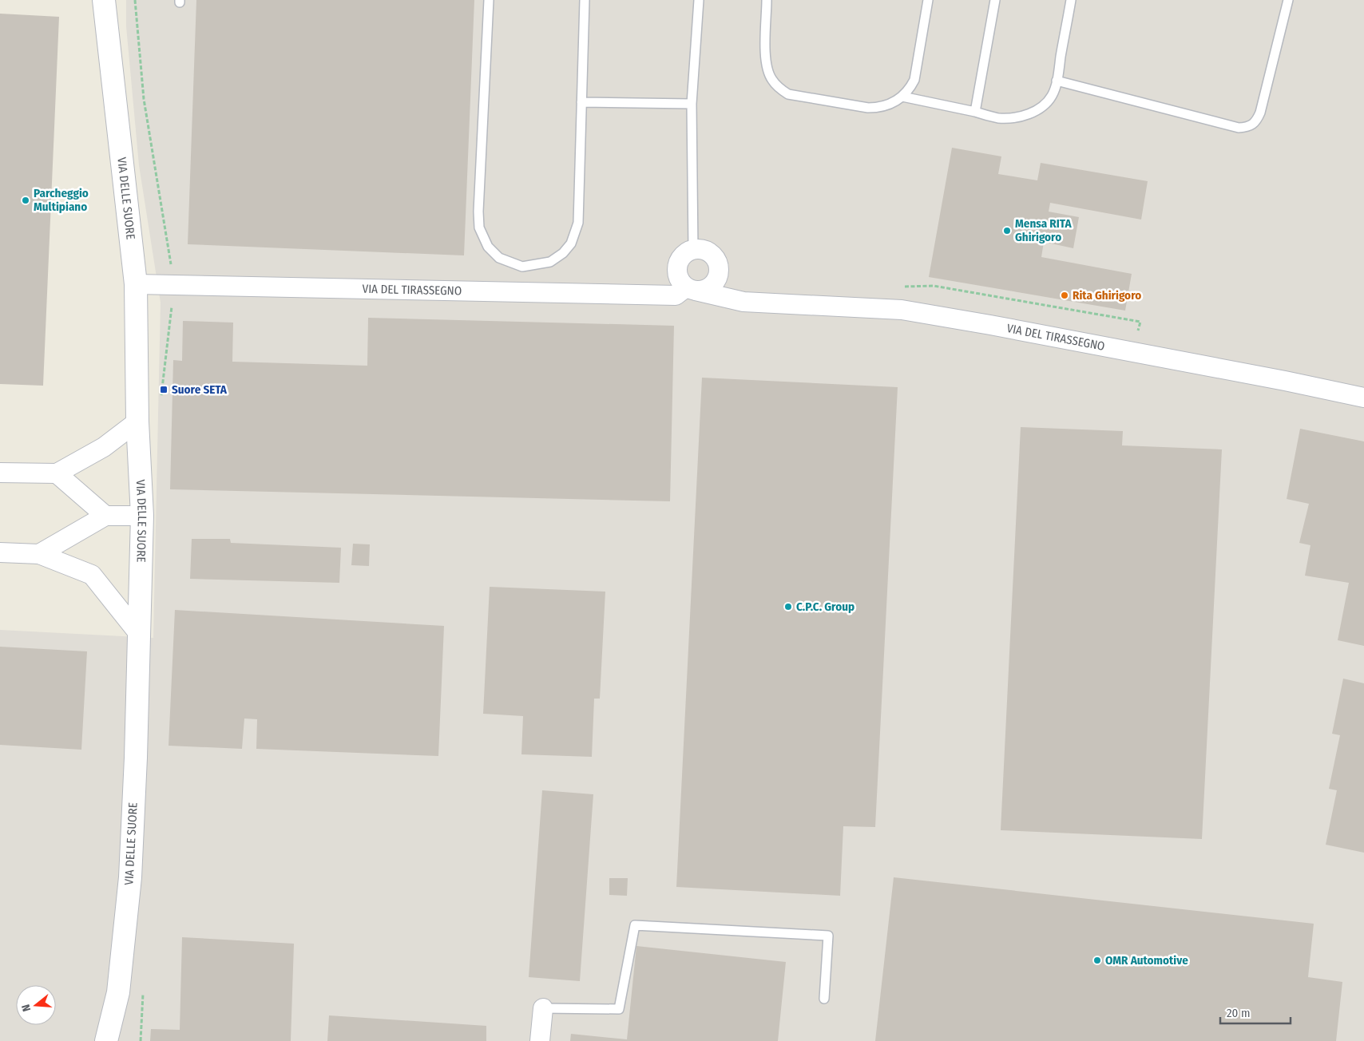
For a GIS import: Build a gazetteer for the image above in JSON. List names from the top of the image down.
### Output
{
  "streets": {
    "street": ["VIA DELLE SUORE", "VIA DEL TIRASSEGNO"]
  },
  "crossings": [
    ["VIA DELLE SUORE", "VIA DEL TIRASSEGNO"]
  ],
  "places": {
    "other": [
      "Parcheggio Multipiano",
      "Mensa RITA Ghirigoro",
      "Rita Ghirigoro",
      "C.P.C. Group",
      "OMR Automotive"
    ],
    "transit": ["Suore SETA"]
  },
  "scale_bar": "20 m",
  "north": "left"
}
